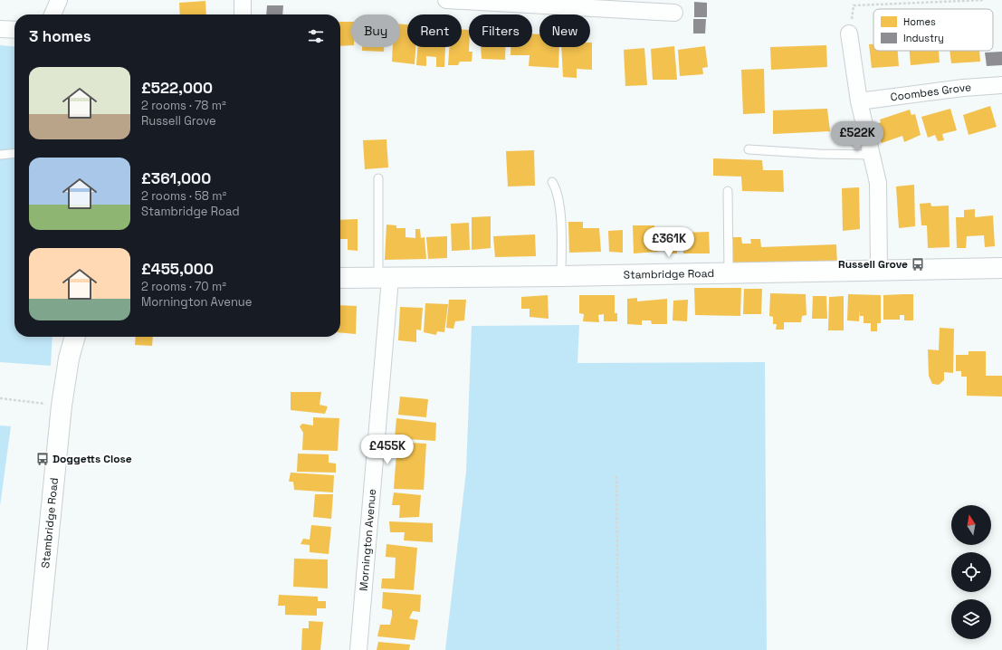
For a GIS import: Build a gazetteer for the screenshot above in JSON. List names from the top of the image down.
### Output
{
  "streets": {
    "street": ["Coombes Grove", "Stambridge Road", "Mornington Avenue"]
  },
  "crossings": [
    ["Stambridge Road", "Mornington Avenue"]
  ],
  "places": {
    "bus stop": ["Russell Grove", "Doggetts Close"]
  },
  "legend": ["Homes", "Industry"],
  "north": "top",
  "page": {
    "chip": [
      "Buy",
      "Rent",
      "Filters",
      "New"
    ],
    "heading": "3 homes",
    "list": [
      {
        "name": "£522,000",
        "note": "2 rooms · 78 m² · Russell Grove"
      },
      {
        "name": "£361,000",
        "note": "2 rooms · 58 m² · Stambridge Road"
      },
      {
        "name": "£455,000",
        "note": "2 rooms · 70 m² · Mornington Avenue"
      }
    ],
    "price": ["£522K", "£361K", "£455K"]
  }
}
